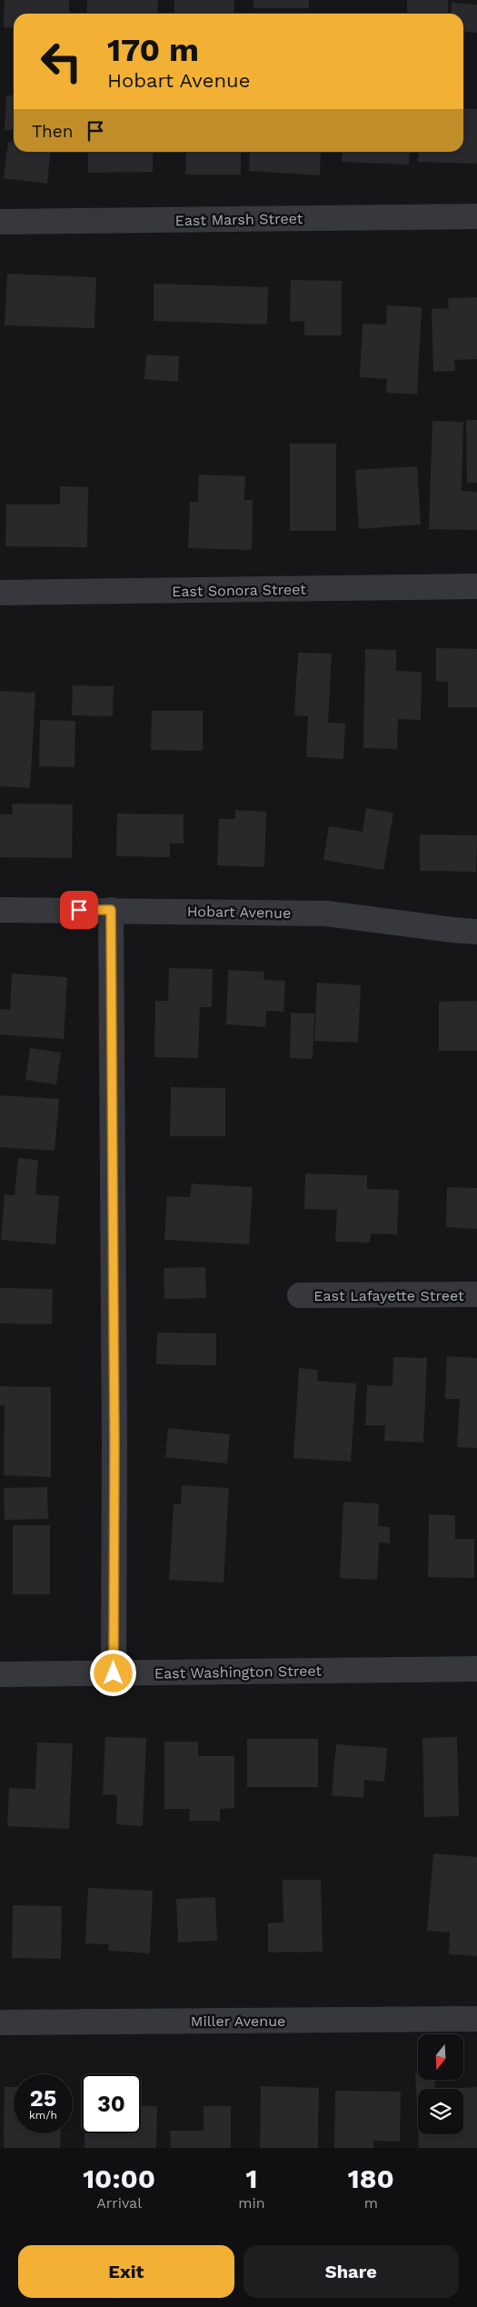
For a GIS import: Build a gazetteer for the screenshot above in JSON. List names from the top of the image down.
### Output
{
  "streets": {
    "street": [
      "East Marsh Street",
      "East Sonora Street",
      "Hobart Avenue",
      "East Lafayette Street",
      "East Washington Street",
      "Miller Avenue"
    ]
  },
  "north": "bottom",
  "page": {
    "turn": ["170 m", "Hobart Avenue"],
    "then": "Then",
    "speed": "25 km/h",
    "limit": "30",
    "eta": [
      "10:00",
      "Arrival",
      "1",
      "min",
      "180",
      "m"
    ],
    "buttons": ["Exit", "Share"]
  }
}
